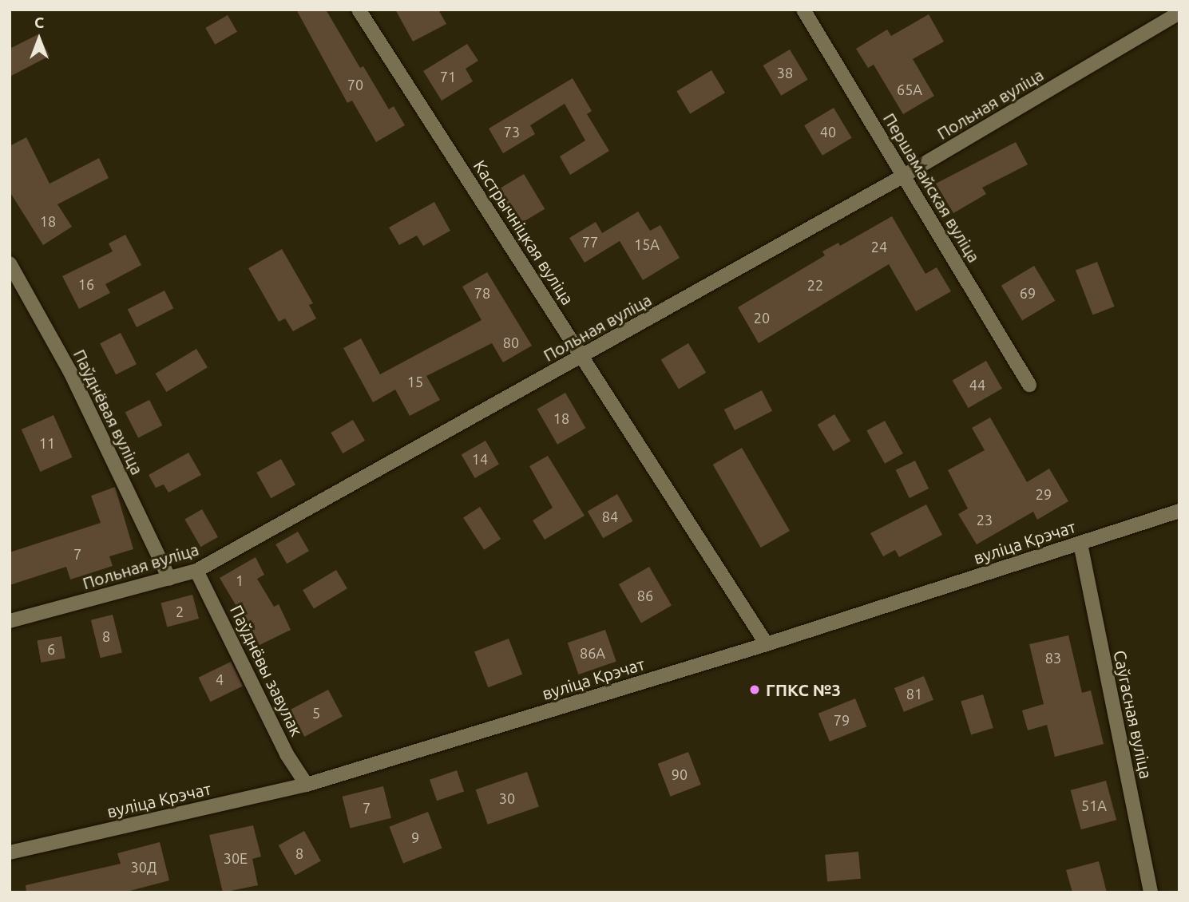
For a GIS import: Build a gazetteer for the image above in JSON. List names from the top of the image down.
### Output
{
  "streets": {
    "street": [
      "Польная вуліца",
      "Першамайская вуліца",
      "Кастрычніцкая вуліца",
      "Паўднёвая вуліца",
      "вуліца Крэчат",
      "Паўднёвы завулак",
      "Саўгасная вуліца"
    ]
  },
  "crossings": [
    ["Польная вуліца", "Першамайская вуліца"],
    ["Польная вуліца", "Кастрычніцкая вуліца"],
    ["Польная вуліца", "Паўднёвая вуліца"],
    ["Польная вуліца", "Паўднёвы завулак"],
    ["Кастрычніцкая вуліца", "вуліца Крэчат"],
    ["вуліца Крэчат", "Паўднёвы завулак"],
    ["вуліца Крэчат", "Саўгасная вуліца"]
  ],
  "places": ["ГПКС №3"],
  "house_numbers": [
    "38",
    "71",
    "70",
    "65А",
    "73",
    "40",
    "18",
    "77",
    "15А",
    "24",
    "16",
    "22",
    "78",
    "69",
    "20",
    "80",
    "15",
    "44",
    "18",
    "11",
    "14",
    "29",
    "84",
    "23",
    "7",
    "1",
    "86",
    "2",
    "8",
    "6",
    "86А",
    "83",
    "4",
    "81",
    "5",
    "79",
    "90",
    "30",
    "51А",
    "7",
    "9",
    "8",
    "30Е",
    "30Д"
  ],
  "north": "top"
}
